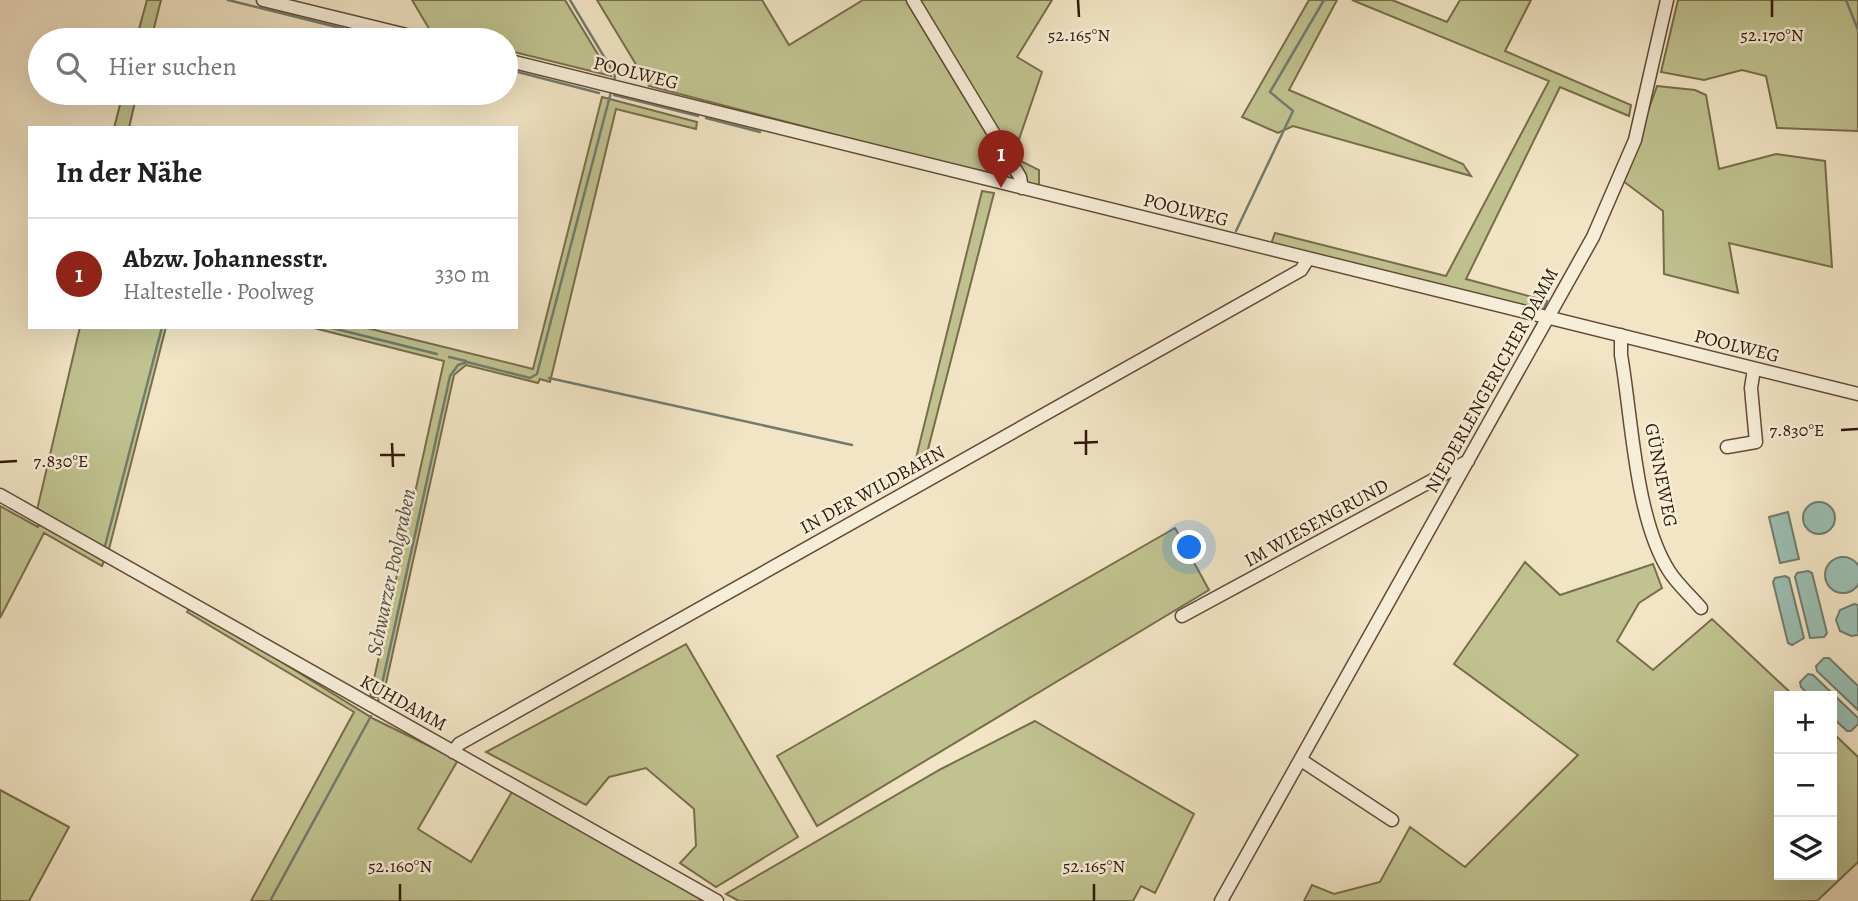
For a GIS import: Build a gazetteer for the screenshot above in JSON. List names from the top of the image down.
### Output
{
  "streets": {
    "street": [
      "POOLWEG",
      "NIEDERLENGERICHER DAMM",
      "GÜNNEWEG",
      "IN DER WILDBAHN",
      "IM WIESENGRUND",
      "KUHDAMM"
    ]
  },
  "crossings": [
    ["POOLWEG", "NIEDERLENGERICHER DAMM"],
    ["POOLWEG", "GÜNNEWEG"],
    ["POOLWEG", "IN DER WILDBAHN"],
    ["NIEDERLENGERICHER DAMM", "IM WIESENGRUND"],
    ["IN DER WILDBAHN", "KUHDAMM"]
  ],
  "water": ["Schwarzer Poolgraben"],
  "page": {
    "search": "Hier suchen",
    "heading": "In der Nähe",
    "pins": "1",
    "list": [
      {
        "mark": "1",
        "name": "Abzw. Johannesstr.",
        "note": "Haltestelle · Poolweg",
        "value": "330 m"
      }
    ],
    "map_buttons": ["+", "−"]
  },
  "coordinates": [
    "52.165°N",
    "52.170°N",
    "7.830°E",
    "52.160°N"
  ]
}
